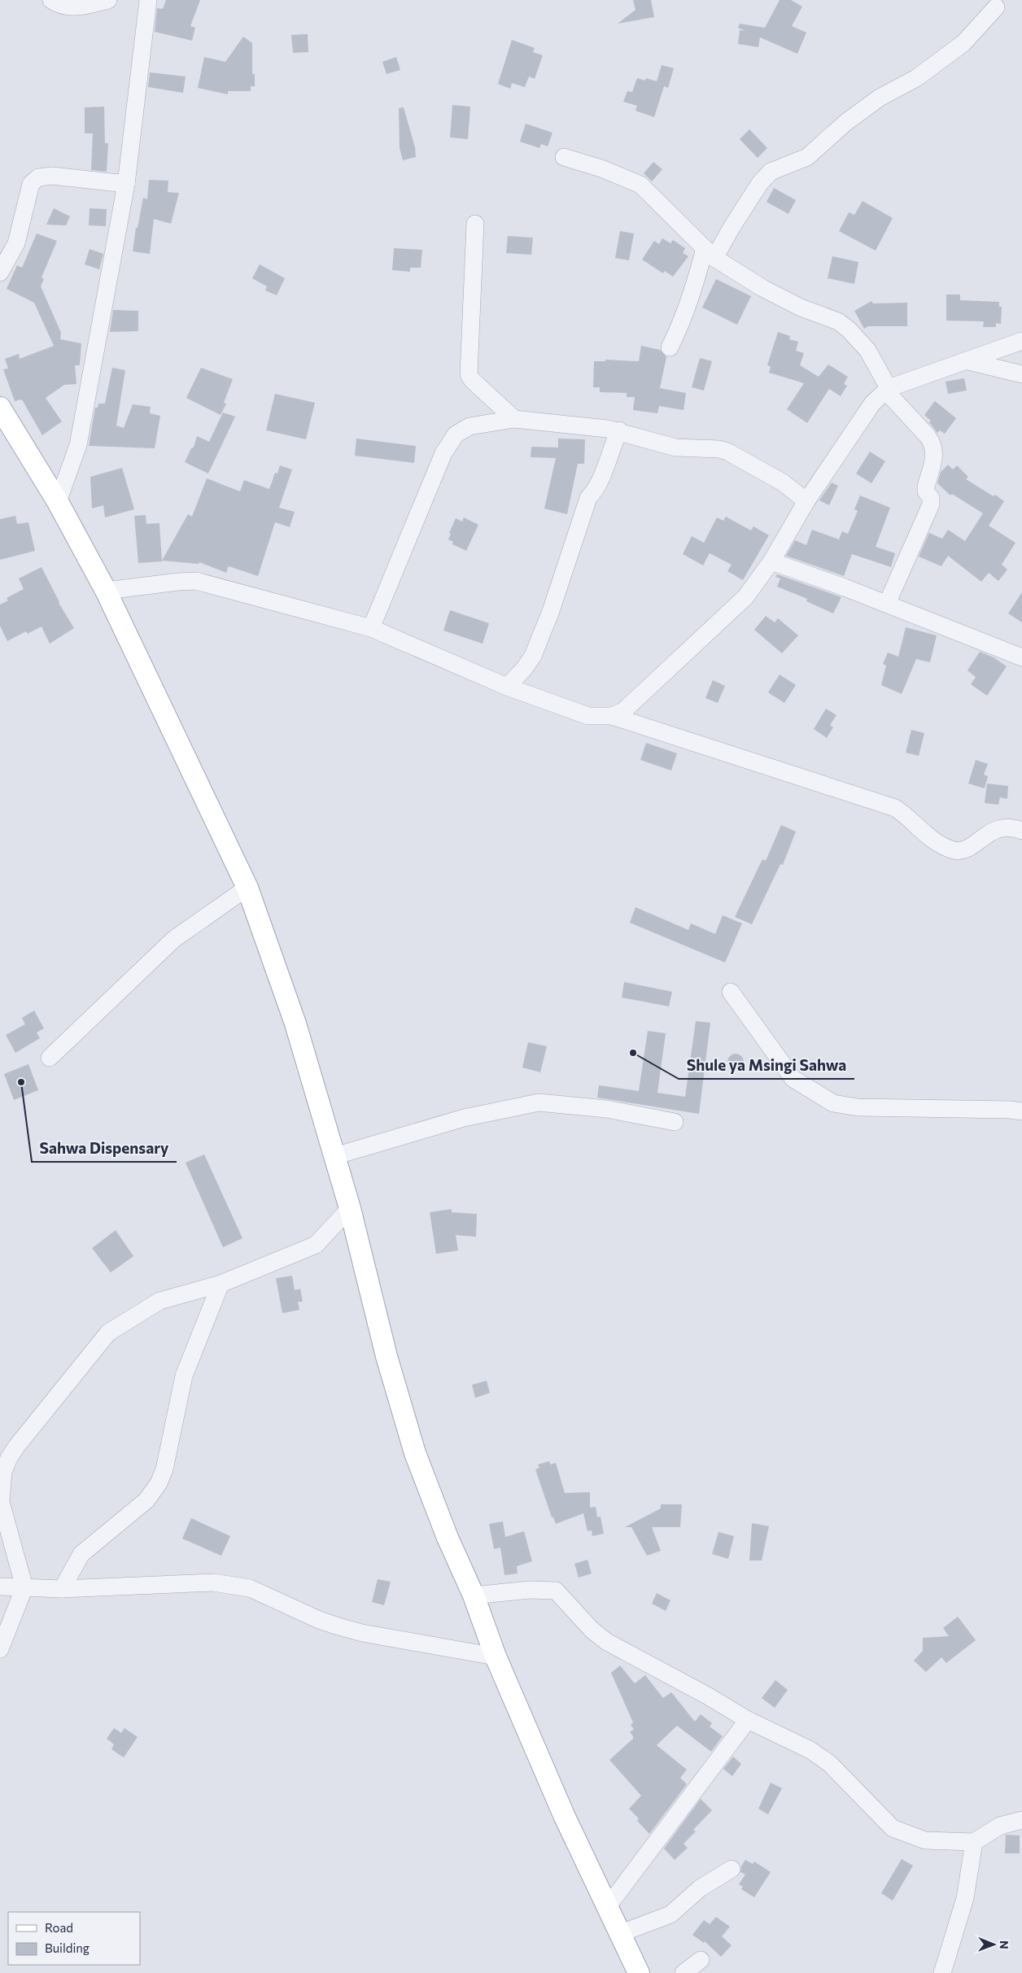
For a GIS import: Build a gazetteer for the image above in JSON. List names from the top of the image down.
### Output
{
  "places": ["Shule ya Msingi Sahwa", "Sahwa Dispensary"],
  "legend": ["Road", "Building"],
  "north": "right"
}
